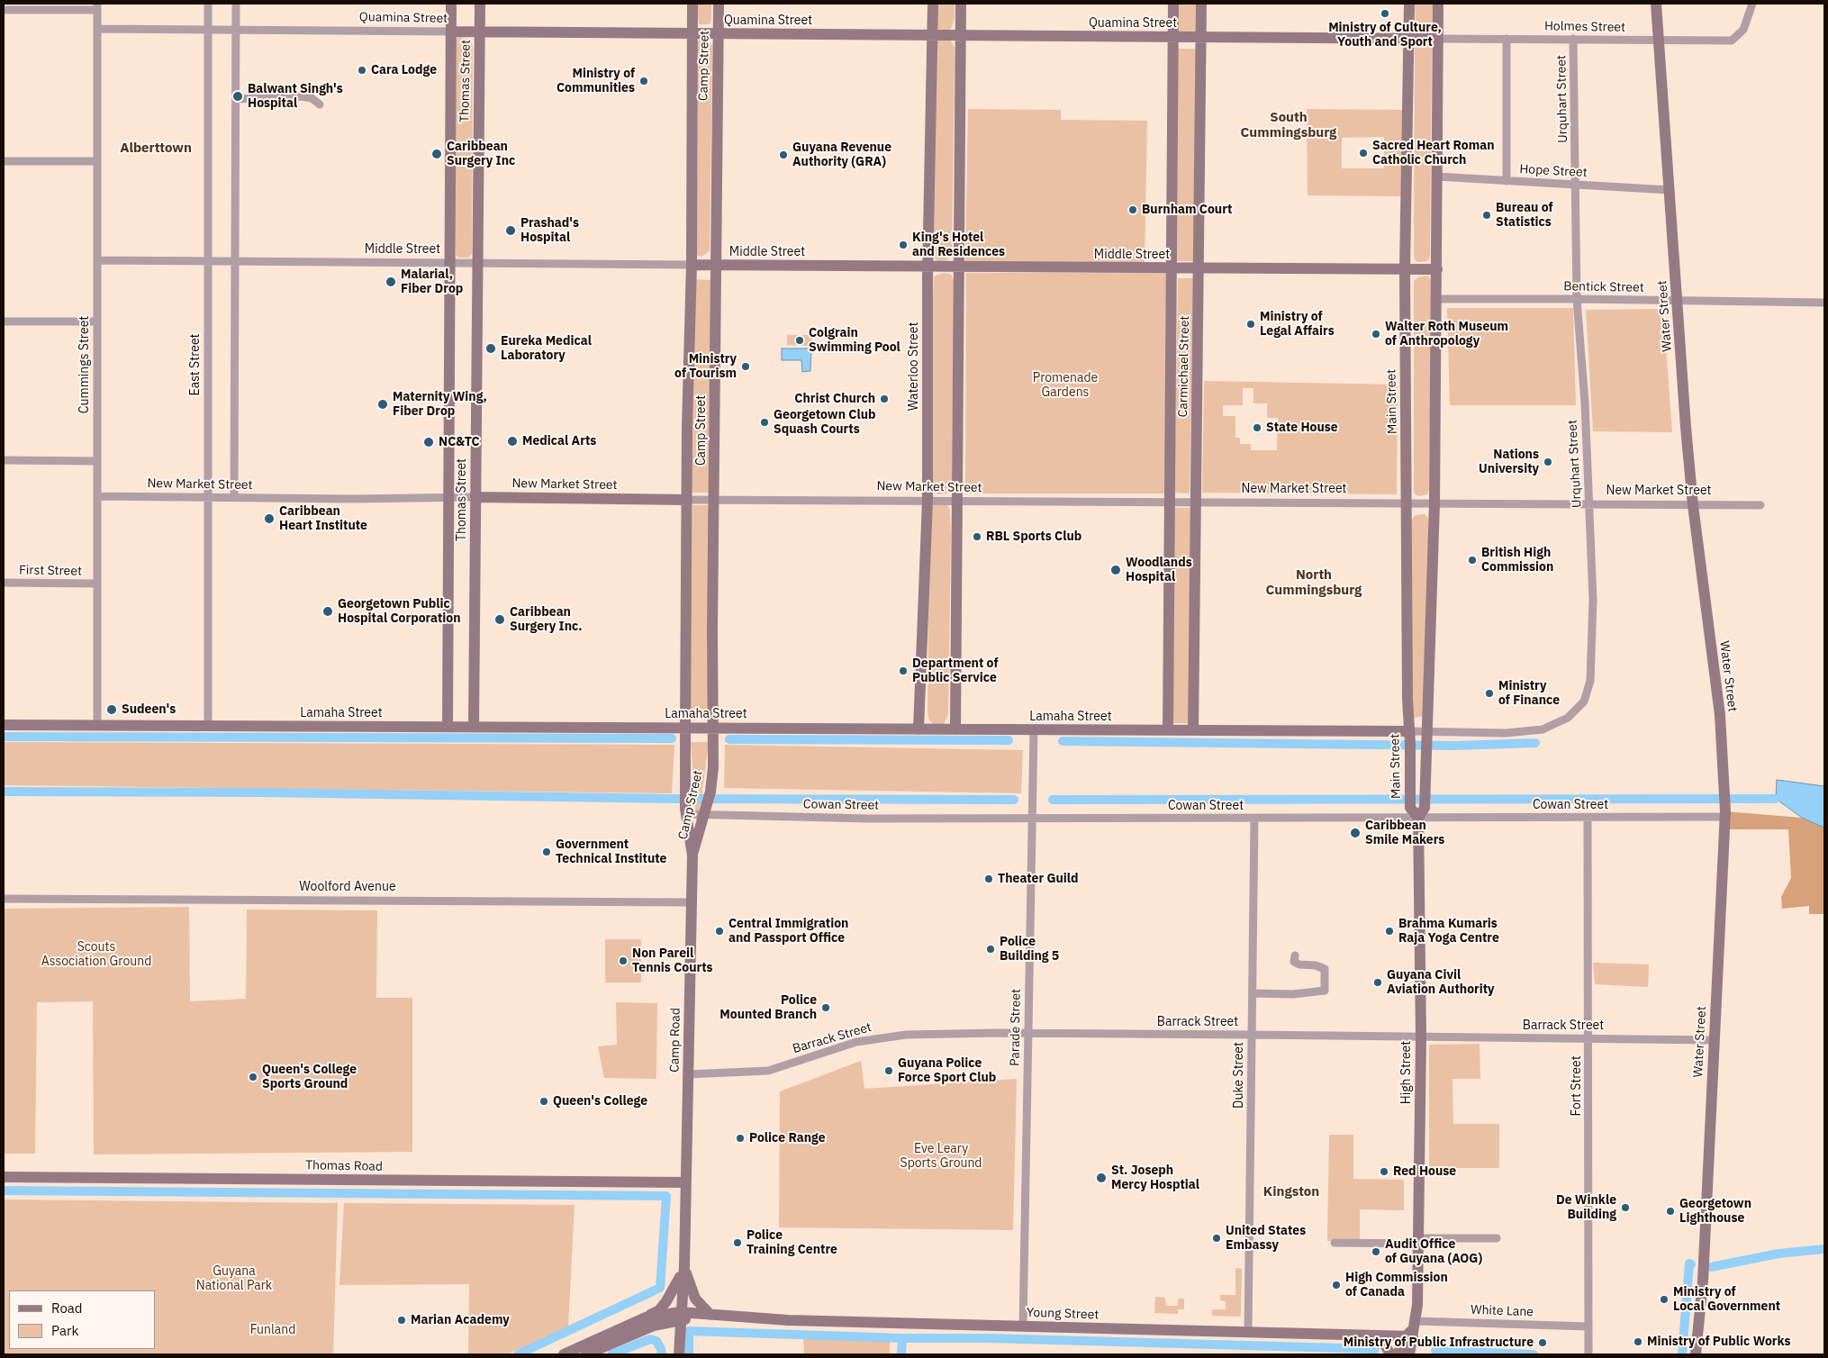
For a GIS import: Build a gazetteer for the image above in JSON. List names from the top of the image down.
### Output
{
  "streets": {
    "street": [
      "Quamina Street",
      "Holmes Street",
      "Camp Street",
      "Thomas Street",
      "Urquhart Street",
      "Hope Street",
      "Middle Street",
      "Bentick Street",
      "Water Street",
      "Cummings Street",
      "East Street",
      "Waterloo Street",
      "Carmichael Street",
      "Main Street",
      "New Market Street",
      "First Street",
      "Lamaha Street",
      "Cowan Street",
      "Woolford Avenue",
      "Barrack Street",
      "Parade Street",
      "Camp Road",
      "High Street",
      "Duke Street",
      "Fort Street",
      "Thomas Road",
      "White Lane",
      "Young Street"
    ]
  },
  "crossings": [
    ["Quamina Street", "Holmes Street"],
    ["Quamina Street", "Camp Street"],
    ["Quamina Street", "Thomas Street"],
    ["Quamina Street", "Cummings Street"],
    ["Quamina Street", "East Street"],
    ["Quamina Street", "Waterloo Street"],
    ["Quamina Street", "Carmichael Street"],
    ["Quamina Street", "Main Street"],
    ["Holmes Street", "Urquhart Street"],
    ["Holmes Street", "Water Street"],
    ["Camp Street", "Middle Street"],
    ["Camp Street", "New Market Street"],
    ["Camp Street", "Lamaha Street"],
    ["Camp Street", "Cowan Street"],
    ["Camp Street", "Camp Road"],
    ["Thomas Street", "Middle Street"],
    ["Thomas Street", "New Market Street"],
    ["Thomas Street", "Lamaha Street"],
    ["Urquhart Street", "Hope Street"],
    ["Urquhart Street", "Bentick Street"],
    ["Urquhart Street", "Main Street"],
    ["Urquhart Street", "New Market Street"],
    ["Urquhart Street", "Lamaha Street"],
    ["Hope Street", "Water Street"],
    ["Middle Street", "Cummings Street"],
    ["Middle Street", "East Street"],
    ["Middle Street", "Waterloo Street"],
    ["Middle Street", "Carmichael Street"],
    ["Middle Street", "Main Street"],
    ["Bentick Street", "Water Street"],
    ["Water Street", "New Market Street"],
    ["Water Street", "Cowan Street"],
    ["Water Street", "Barrack Street"],
    ["Cummings Street", "New Market Street"],
    ["Cummings Street", "First Street"],
    ["Cummings Street", "Lamaha Street"],
    ["East Street", "New Market Street"],
    ["East Street", "Lamaha Street"],
    ["Waterloo Street", "New Market Street"],
    ["Waterloo Street", "Lamaha Street"],
    ["Carmichael Street", "New Market Street"],
    ["Carmichael Street", "Lamaha Street"],
    ["Main Street", "New Market Street"],
    ["Main Street", "Lamaha Street"],
    ["Main Street", "Cowan Street"],
    ["Main Street", "High Street"],
    ["Lamaha Street", "Parade Street"],
    ["Lamaha Street", "Camp Road"],
    ["Cowan Street", "Parade Street"],
    ["Cowan Street", "Camp Road"],
    ["Cowan Street", "High Street"],
    ["Cowan Street", "Duke Street"],
    ["Cowan Street", "Fort Street"],
    ["Woolford Avenue", "Camp Road"],
    ["Barrack Street", "Parade Street"],
    ["Barrack Street", "Camp Road"],
    ["Barrack Street", "High Street"],
    ["Barrack Street", "Duke Street"],
    ["Barrack Street", "Fort Street"],
    ["Parade Street", "Young Street"],
    ["Camp Road", "Thomas Road"],
    ["Camp Road", "Young Street"],
    ["High Street", "White Lane"],
    ["High Street", "Young Street"],
    ["Duke Street", "Young Street"],
    ["Fort Street", "White Lane"],
    ["White Lane", "Young Street"]
  ],
  "districts": [
    "South Cummingsburg",
    "Alberttown",
    "North Cummingsburg",
    "Kingston"
  ],
  "parks": [
    "Promenade Gardens",
    "Scouts Association Ground",
    "Eve Leary Sports Ground",
    "Guyana National Park",
    "Funland"
  ],
  "places": [
    "Ministry of Culture, Youth and Sport",
    "Cara Lodge",
    "Ministry of Communities",
    "Balwant Singh's Hospital",
    "Sacred Heart Roman Catholic Church",
    "Caribbean Surgery Inc",
    "Guyana Revenue Authority (GRA)",
    "Burnham Court",
    "Bureau of Statistics",
    "Prashad's Hospital",
    "King's Hotel and Residences",
    "Malarial, Fiber Drop",
    "Ministry of Legal Affairs",
    "Walter Roth Museum of Anthropology",
    "Colgrain Swimming Pool",
    "Eureka Medical Laboratory",
    "Ministry of Tourism",
    "Christ Church",
    "Maternity Wing, Fiber Drop",
    "Georgetown Club Squash Courts",
    "State House",
    "Medical Arts",
    "NC&TC",
    "Nations University",
    "Caribbean Heart Institute",
    "RBL Sports Club",
    "British High Commission",
    "Woodlands Hospital",
    "Georgetown Public Hospital Corporation",
    "Caribbean Surgery Inc.",
    "Department of Public Service",
    "Ministry of Finance",
    "Sudeen's",
    "Caribbean Smile Makers",
    "Government Technical Institute",
    "Theater Guild",
    "Central Immigration and Passport Office",
    "Brahma Kumaris Raja Yoga Centre",
    "Police Building 5",
    "Non Pareil Tennis Courts",
    "Guyana Civil Aviation Authority",
    "Police Mounted Branch",
    "Guyana Police Force Sport Club",
    "Queen's College Sports Ground",
    "Queen's College",
    "Police Range",
    "Red House",
    "St. Joseph Mercy Hosptial",
    "De Winkle Building",
    "Georgetown Lighthouse",
    "United States Embassy",
    "Police Training Centre",
    "Audit Office of Guyana (AOG)",
    "High Commission of Canada",
    "Ministry of Local Government",
    "Marian Academy",
    "Ministry of Public Works",
    "Ministry of Public Infrastructure"
  ],
  "legend": ["Road", "Park"]
}
